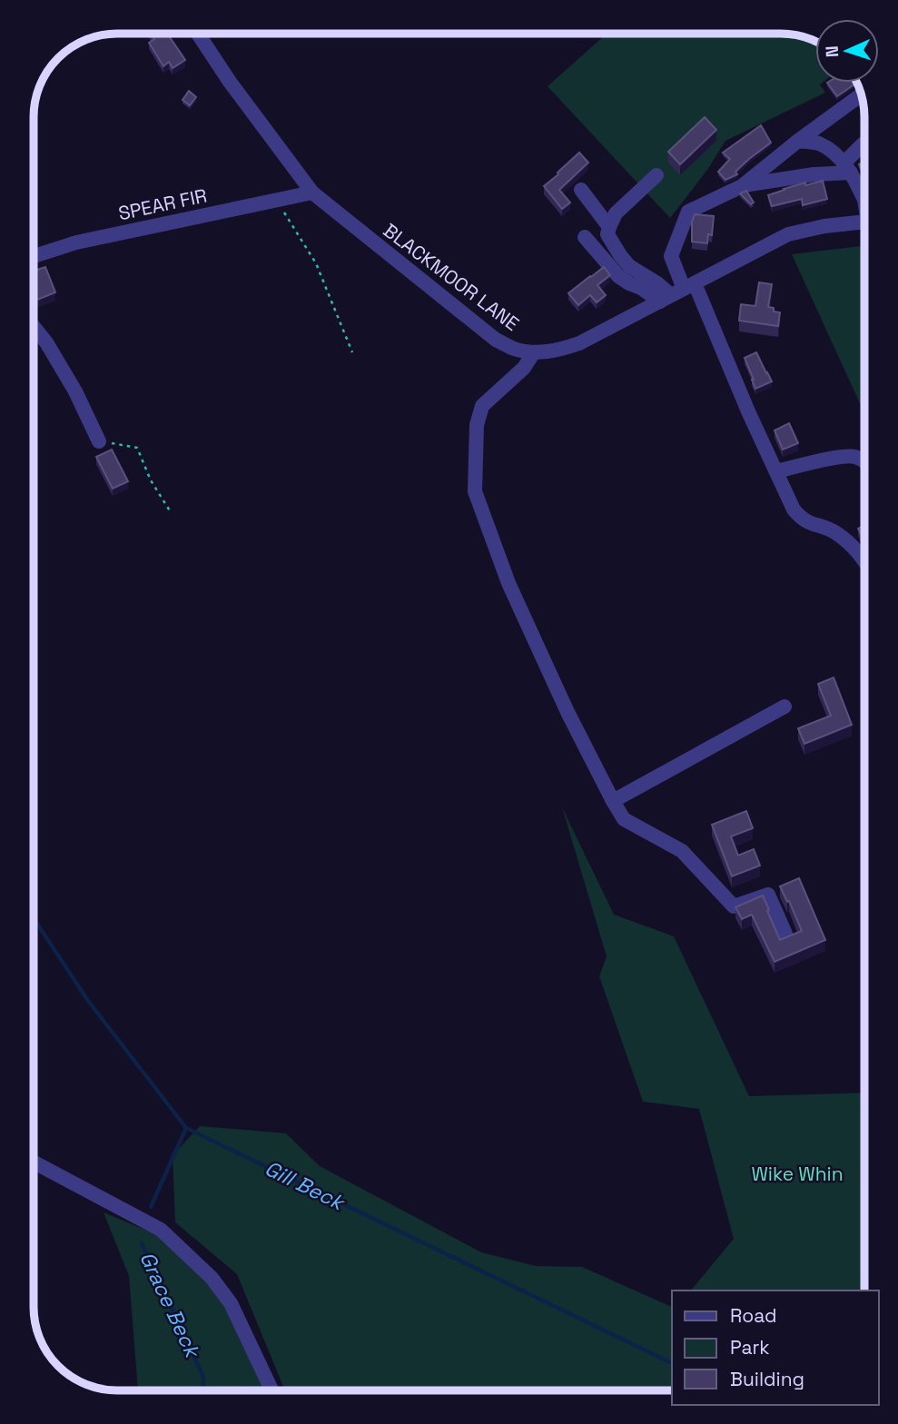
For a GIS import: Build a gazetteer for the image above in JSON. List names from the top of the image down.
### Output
{
  "streets": {
    "street": ["SPEAR FIR", "BLACKMOOR LANE"]
  },
  "crossings": [
    ["SPEAR FIR", "BLACKMOOR LANE"]
  ],
  "water": ["Gill Beck", "Grace Beck"],
  "parks": ["Wike Whin"],
  "legend": ["Road", "Park", "Building"],
  "north": "left"
}
